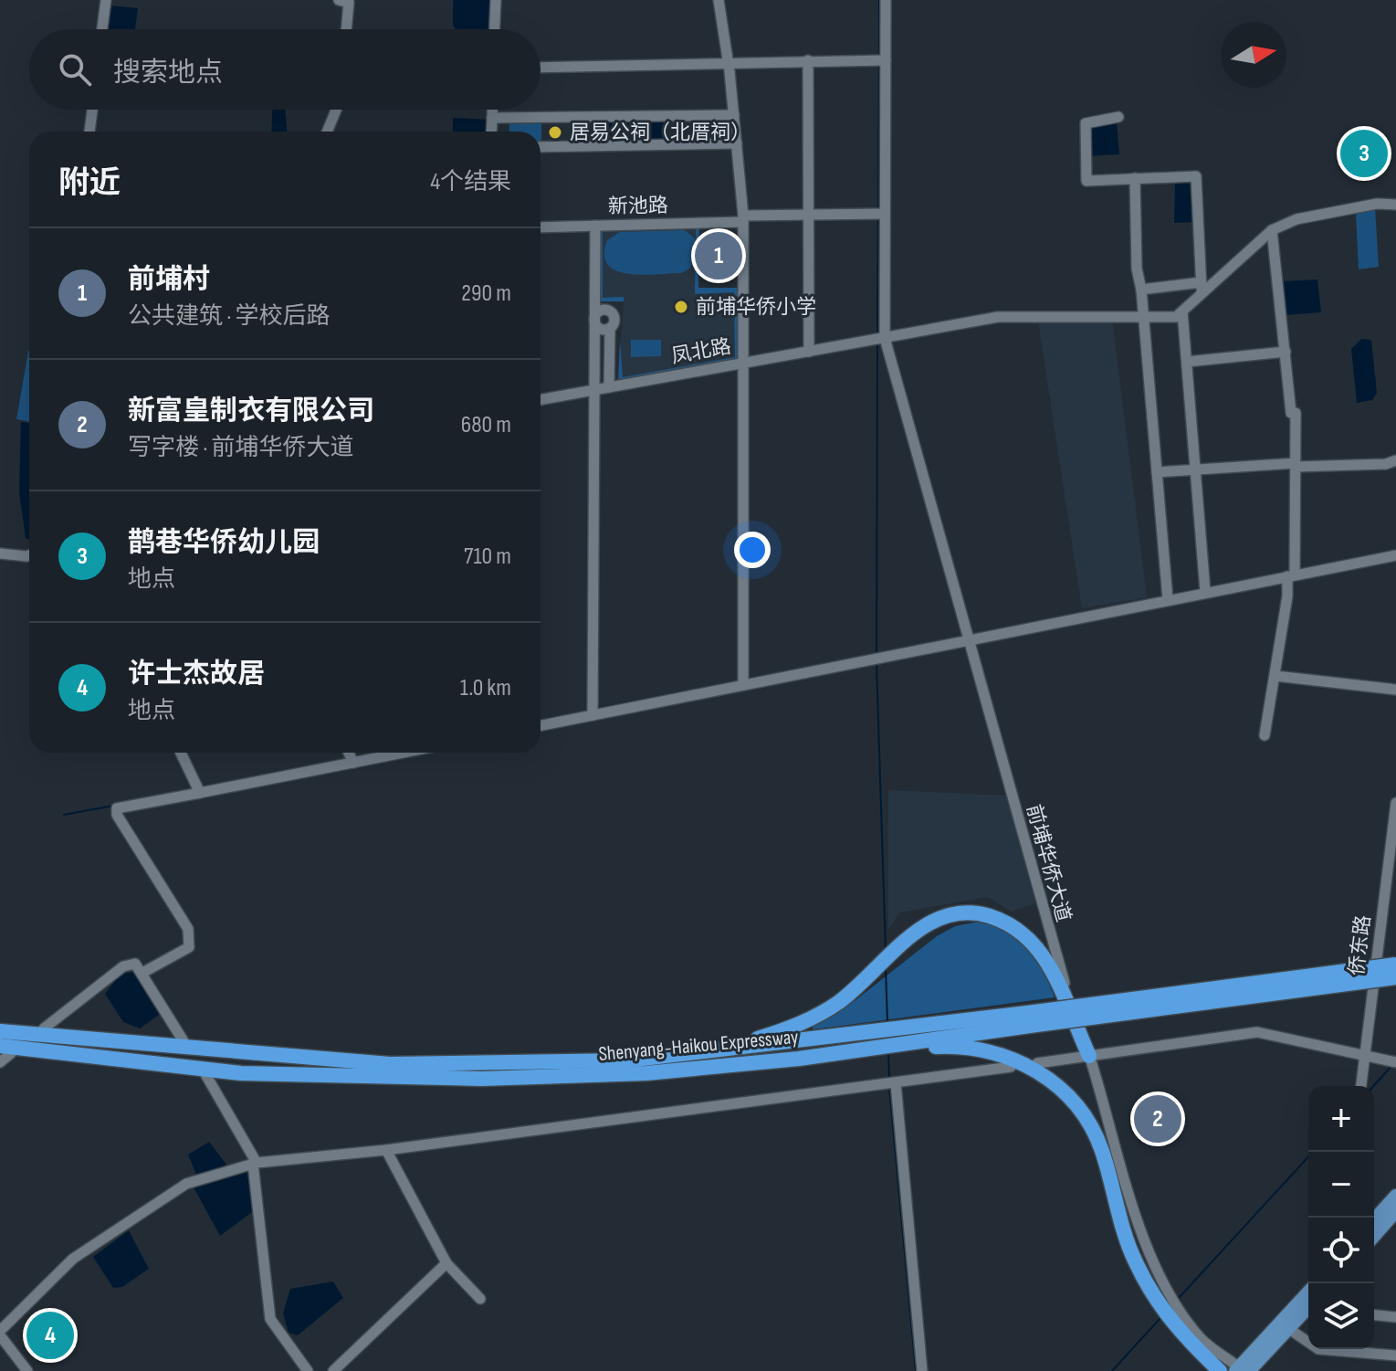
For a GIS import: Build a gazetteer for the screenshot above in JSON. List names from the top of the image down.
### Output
{
  "streets": {
    "highway": ["Shenyang-Haikou Expressway"],
    "street": [
      "新池路",
      "凤北路",
      "前埔华侨大道",
      "侨东路"
    ]
  },
  "crossings": [
    ["新池路", "前埔华侨大道"],
    ["凤北路", "前埔华侨大道"]
  ],
  "places": ["居易公祠（北厝祠）", "前埔华侨小学"],
  "north": "right",
  "page": {
    "search": "搜索地点",
    "pins": [
      "3",
      "1",
      "2",
      "4"
    ],
    "heading": ["附近", "4个结果"],
    "list": [
      {
        "mark": "1",
        "name": "前埔村",
        "note": "公共建筑 · 学校后路",
        "value": "290 m"
      },
      {
        "mark": "2",
        "name": "新富皇制衣有限公司",
        "note": "写字楼 · 前埔华侨大道",
        "value": "680 m"
      },
      {
        "mark": "3",
        "name": "鹊巷华侨幼儿园",
        "note": "地点",
        "value": "710 m"
      },
      {
        "mark": "4",
        "name": "许士杰故居",
        "note": "地点",
        "value": "1.0 km"
      }
    ],
    "map_buttons": ["+", "−"]
  }
}
